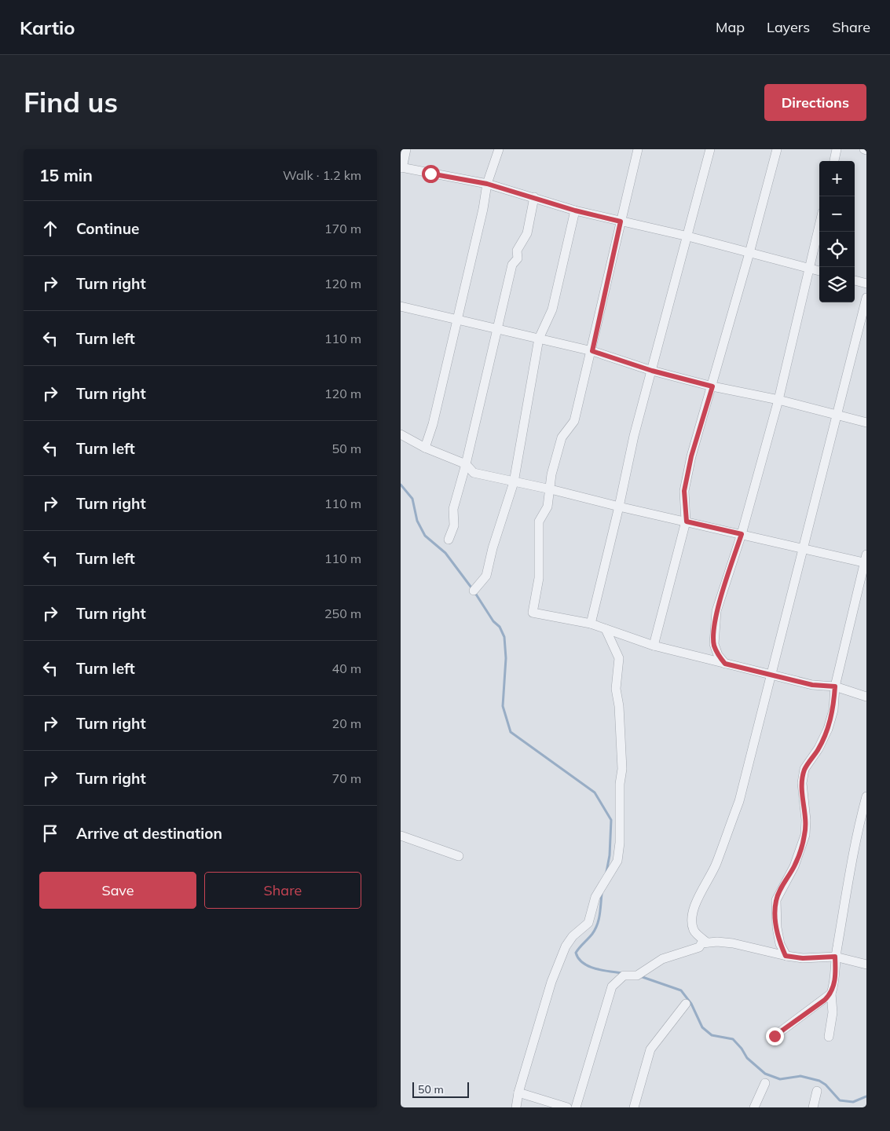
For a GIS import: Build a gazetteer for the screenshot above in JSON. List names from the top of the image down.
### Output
{
  "scale_bar": "50 m",
  "page": {
    "header": "Kartio",
    "nav": ["Map", "Layers", "Share"],
    "buttons": [
      "Directions",
      ["Save", "Share"]
    ],
    "title": "Find us",
    "heading": ["15 min", "Walk · 1.2 km"],
    "map_buttons": ["+", "−"],
    "list": [
      ["Continue", "170 m"],
      ["Turn right", "120 m"],
      ["Turn left", "110 m"],
      ["Turn right", "120 m"],
      ["Turn left", "50 m"],
      ["Turn right", "110 m"],
      ["Turn left", "110 m"],
      ["Turn right", "250 m"],
      ["Turn left", "40 m"],
      ["Turn right", "20 m"],
      ["Turn right", "70 m"],
      "Arrive at destination"
    ],
    "scale": "50 m"
  }
}
